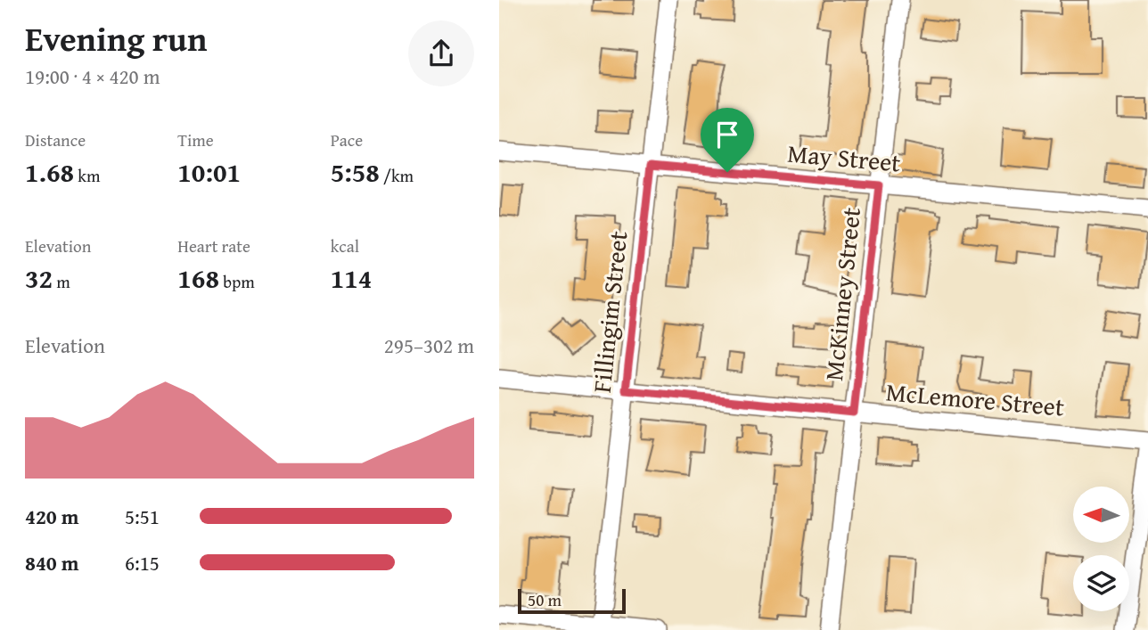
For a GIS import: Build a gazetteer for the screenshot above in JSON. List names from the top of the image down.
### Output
{
  "streets": {
    "street": [
      "May Street",
      "McKinney Street",
      "Fillingim Street",
      "McLemore Street"
    ]
  },
  "crossings": [
    ["May Street", "McKinney Street"],
    ["May Street", "Fillingim Street"],
    ["McKinney Street", "McLemore Street"],
    ["Fillingim Street", "McLemore Street"]
  ],
  "scale_bar": "50 m",
  "north": "left",
  "page": {
    "heading": ["Evening run", "19:00 · 4 × 420 m"],
    "stats": [
      ["Distance", "1.68 km"],
      ["Time", "10:01"],
      ["Pace", "5:58 /km"],
      ["Elevation", "32 m"],
      ["Heart rate", "168 bpm"],
      ["kcal", "114"]
    ],
    "chart": ["Elevation", "295–302 m"],
    "list": [
      {
        "name": "420 m",
        "note": "5:51"
      },
      {
        "name": "840 m",
        "note": "6:15"
      }
    ],
    "scale": "50 m"
  }
}
